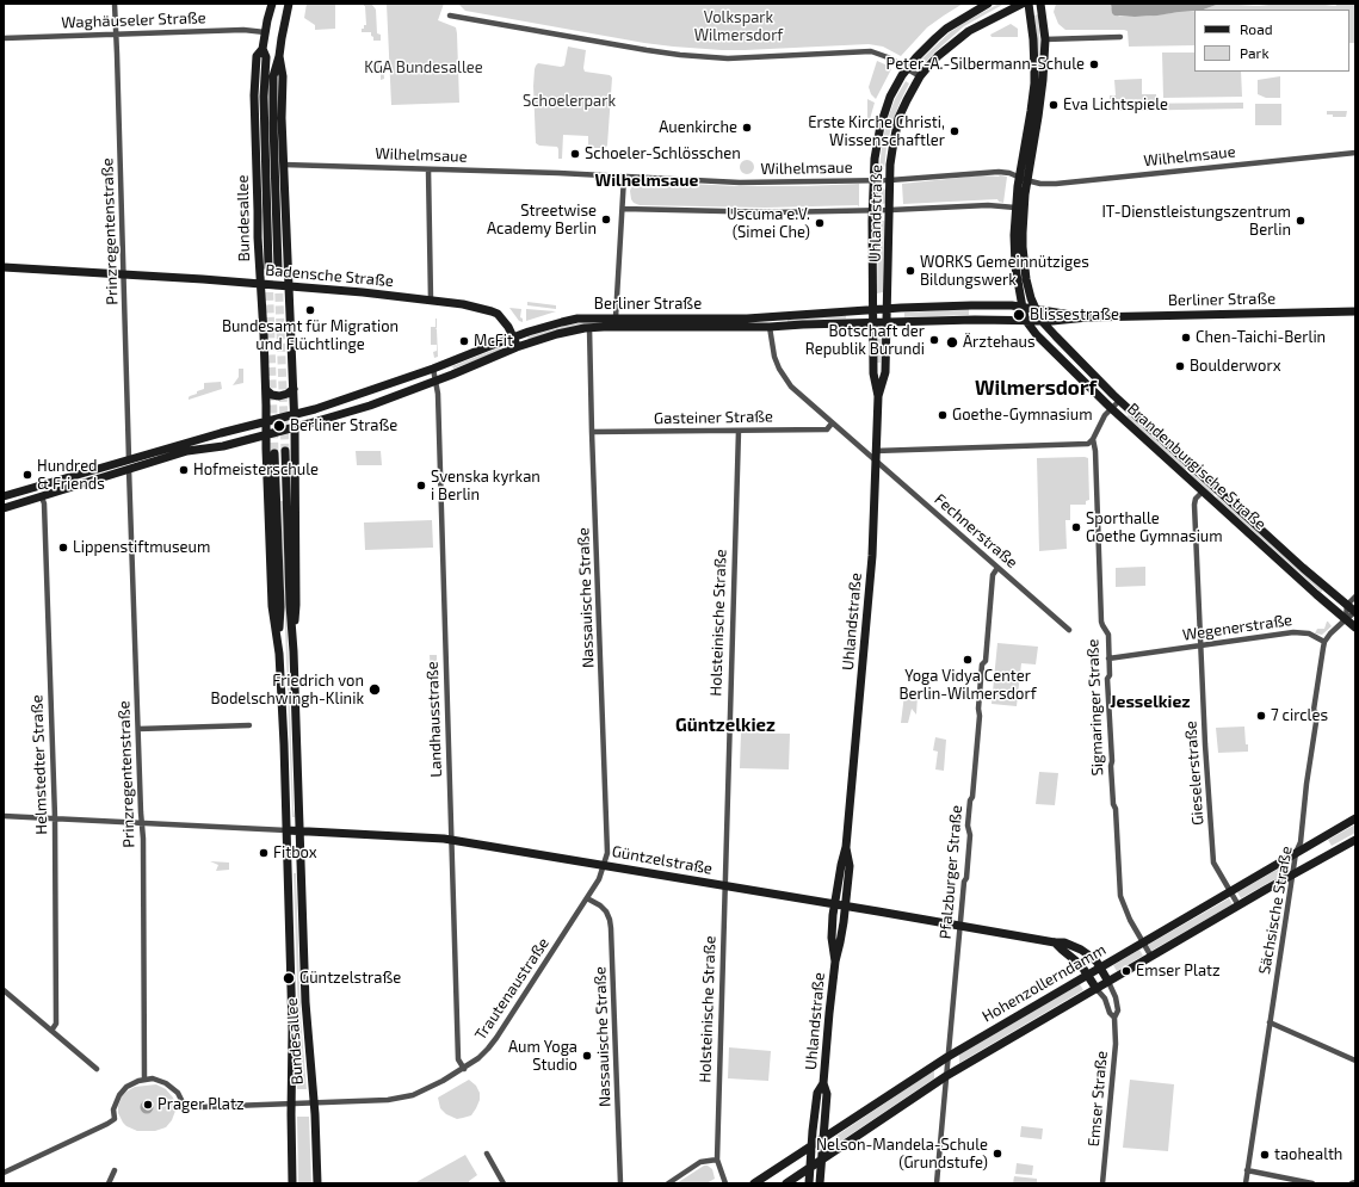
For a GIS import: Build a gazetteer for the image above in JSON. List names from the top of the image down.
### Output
{
  "streets": {
    "main road": [
      "Uhlandstraße",
      "Bundesallee",
      "Badensche Straße",
      "Berliner Straße",
      "Brandenburgische Straße",
      "Güntzelstraße",
      "Hohenzollerndamm"
    ],
    "street": [
      "Waghäuseler Straße",
      "Wilhelmsaue",
      "Prinzregentenstraße",
      "Gasteiner Straße",
      "Fechnerstraße",
      "Nassauische Straße",
      "Holsteinische Straße",
      "Wegenerstraße",
      "Sigmaringer Straße",
      "Landhausstraße",
      "Helmstedter Straße",
      "Gieselerstraße",
      "Pfalzburger Straße",
      "Sächsische Straße",
      "Trautenaustraße",
      "Emser Straße"
    ]
  },
  "crossings": [
    ["Waghäuseler Straße", "Bundesallee"],
    ["Waghäuseler Straße", "Prinzregentenstraße"],
    ["Wilhelmsaue", "Uhlandstraße"],
    ["Wilhelmsaue", "Bundesallee"],
    ["Uhlandstraße", "Berliner Straße"],
    ["Uhlandstraße", "Fechnerstraße"],
    ["Uhlandstraße", "Güntzelstraße"],
    ["Uhlandstraße", "Hohenzollerndamm"],
    ["Bundesallee", "Badensche Straße"],
    ["Bundesallee", "Berliner Straße"],
    ["Bundesallee", "Güntzelstraße"],
    ["Bundesallee", "Trautenaustraße"],
    ["Prinzregentenstraße", "Badensche Straße"],
    ["Prinzregentenstraße", "Berliner Straße"],
    ["Prinzregentenstraße", "Güntzelstraße"],
    ["Prinzregentenstraße", "Trautenaustraße"],
    ["Badensche Straße", "Berliner Straße"],
    ["Berliner Straße", "Brandenburgische Straße"],
    ["Berliner Straße", "Fechnerstraße"],
    ["Berliner Straße", "Nassauische Straße"],
    ["Berliner Straße", "Landhausstraße"],
    ["Berliner Straße", "Helmstedter Straße"],
    ["Gasteiner Straße", "Fechnerstraße"],
    ["Gasteiner Straße", "Nassauische Straße"],
    ["Gasteiner Straße", "Holsteinische Straße"],
    ["Brandenburgische Straße", "Gieselerstraße"],
    ["Fechnerstraße", "Pfalzburger Straße"],
    ["Nassauische Straße", "Güntzelstraße"],
    ["Nassauische Straße", "Trautenaustraße"],
    ["Holsteinische Straße", "Güntzelstraße"],
    ["Wegenerstraße", "Sigmaringer Straße"],
    ["Wegenerstraße", "Gieselerstraße"],
    ["Wegenerstraße", "Sächsische Straße"],
    ["Sigmaringer Straße", "Hohenzollerndamm"],
    ["Landhausstraße", "Güntzelstraße"],
    ["Landhausstraße", "Trautenaustraße"],
    ["Helmstedter Straße", "Güntzelstraße"],
    ["Gieselerstraße", "Hohenzollerndamm"],
    ["Güntzelstraße", "Pfalzburger Straße"],
    ["Güntzelstraße", "Hohenzollerndamm"],
    ["Güntzelstraße", "Trautenaustraße"],
    ["Güntzelstraße", "Emser Straße"],
    ["Pfalzburger Straße", "Hohenzollerndamm"],
    ["Sächsische Straße", "Hohenzollerndamm"],
    ["Hohenzollerndamm", "Emser Straße"]
  ],
  "districts": [
    "Wilhelmsaue",
    "Wilmersdorf",
    "Jesselkiez",
    "Güntzelkiez"
  ],
  "parks": ["Volkspark Wilmersdorf", "KGA Bundesallee", "Schoelerpark"],
  "places": [
    "Peter-A.-Silbermann-Schule",
    "Eva Lichtspiele",
    "Auenkirche",
    "Erste Kirche Christi, Wissenschaftler",
    "Schoeler-Schlösschen",
    "Streetwise Academy Berlin",
    "IT-Dienstleistungszentrum Berlin",
    "Uscuma e.V. (Simei Che)",
    "WORKS Gemeinnütziges Bildungswerk",
    "Bundesamt für Migration und Flüchtlinge",
    "Blissestraße",
    "Chen-Taichi-Berlin",
    "Botschaft der Republik Burundi",
    "McFit",
    "Ärztehaus",
    "Boulderworx",
    "Goethe-Gymnasium",
    "Berliner Straße",
    "Hofmeisterschule",
    "Hundred & Friends",
    "Svenska kyrkan i Berlin",
    "Sporthalle Goethe Gymnasium",
    "Lippenstiftmuseum",
    "Yoga Vidya Center Berlin-Wilmersdorf",
    "Friedrich von Bodelschwingh-Klinik",
    "7 circles",
    "Fitbox",
    "Emser Platz",
    "Güntzelstraße",
    "Aum Yoga Studio",
    "Prager Platz",
    "Nelson-Mandela-Schule (Grundstufe)",
    "taohealth"
  ],
  "legend": ["Road", "Park"]
}
